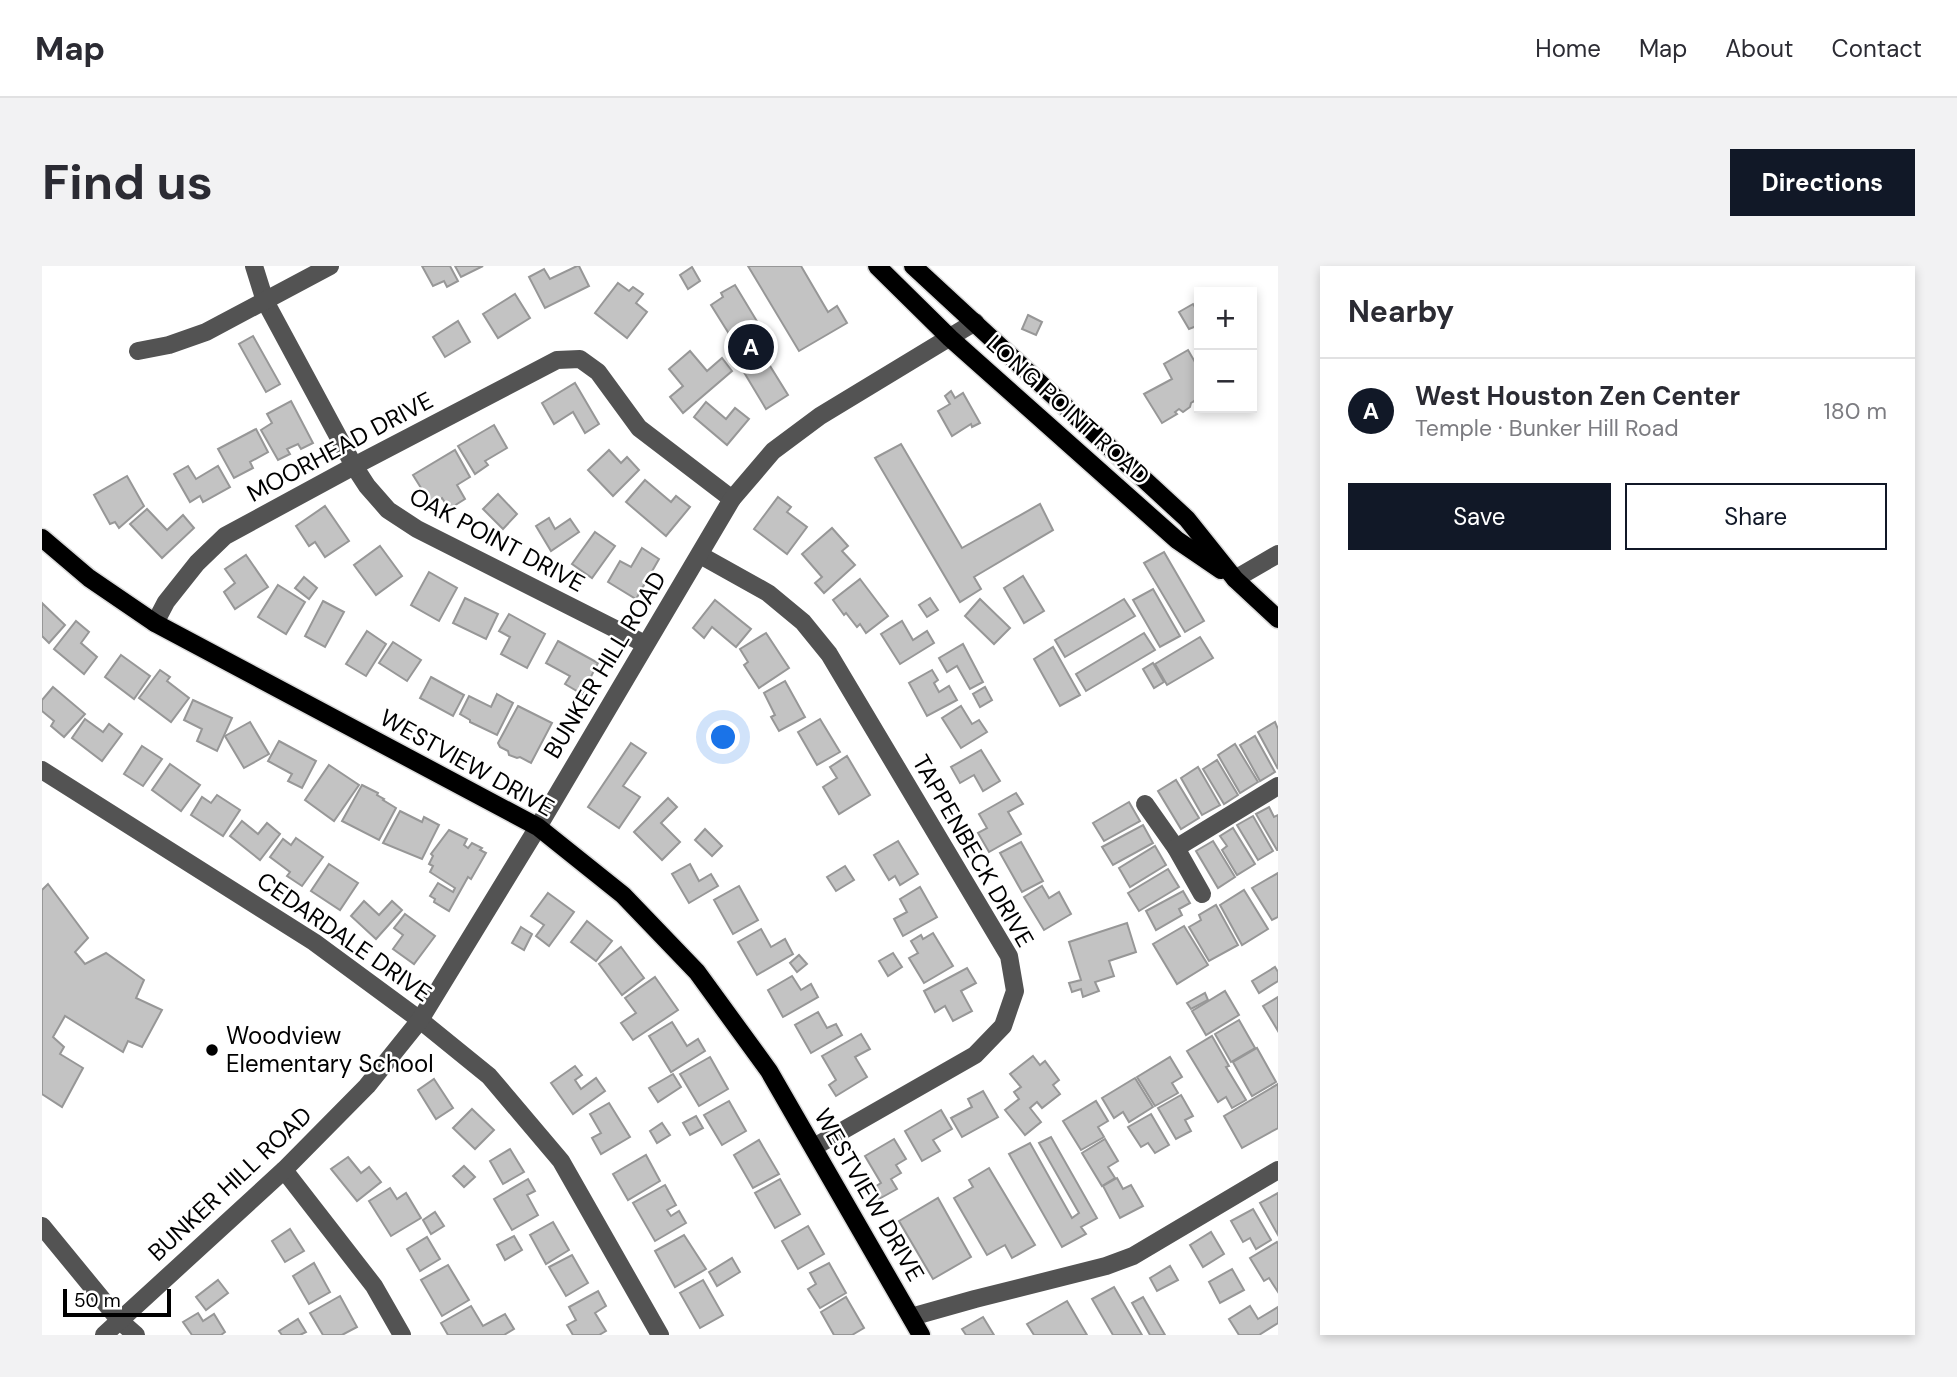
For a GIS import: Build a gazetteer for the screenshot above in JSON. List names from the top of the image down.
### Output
{
  "streets": {
    "main road": ["LONG POINT ROAD", "WESTVIEW DRIVE"],
    "street": [
      "MOORHEAD DRIVE",
      "OAK POINT DRIVE",
      "BUNKER HILL ROAD",
      "TAPPENBECK DRIVE",
      "CEDARDALE DRIVE"
    ]
  },
  "crossings": [
    ["LONG POINT ROAD", "BUNKER HILL ROAD"],
    ["MOORHEAD DRIVE", "OAK POINT DRIVE"],
    ["MOORHEAD DRIVE", "BUNKER HILL ROAD"],
    ["MOORHEAD DRIVE", "WESTVIEW DRIVE"],
    ["OAK POINT DRIVE", "BUNKER HILL ROAD"],
    ["BUNKER HILL ROAD", "WESTVIEW DRIVE"],
    ["BUNKER HILL ROAD", "TAPPENBECK DRIVE"],
    ["BUNKER HILL ROAD", "CEDARDALE DRIVE"],
    ["WESTVIEW DRIVE", "TAPPENBECK DRIVE"]
  ],
  "places": ["Woodview Elementary School"],
  "scale_bar": "50 m",
  "page": {
    "header": "Map",
    "nav": [
      "Home",
      "Map",
      "About",
      "Contact"
    ],
    "buttons": [
      "Directions",
      ["Save", "Share"]
    ],
    "title": "Find us",
    "heading": "Nearby",
    "map_buttons": ["+", "−"],
    "pins": "A",
    "list": [
      {
        "mark": "A",
        "name": "West Houston Zen Center",
        "note": "Temple · Bunker Hill Road",
        "value": "180 m"
      }
    ],
    "scale": "50 m"
  }
}
